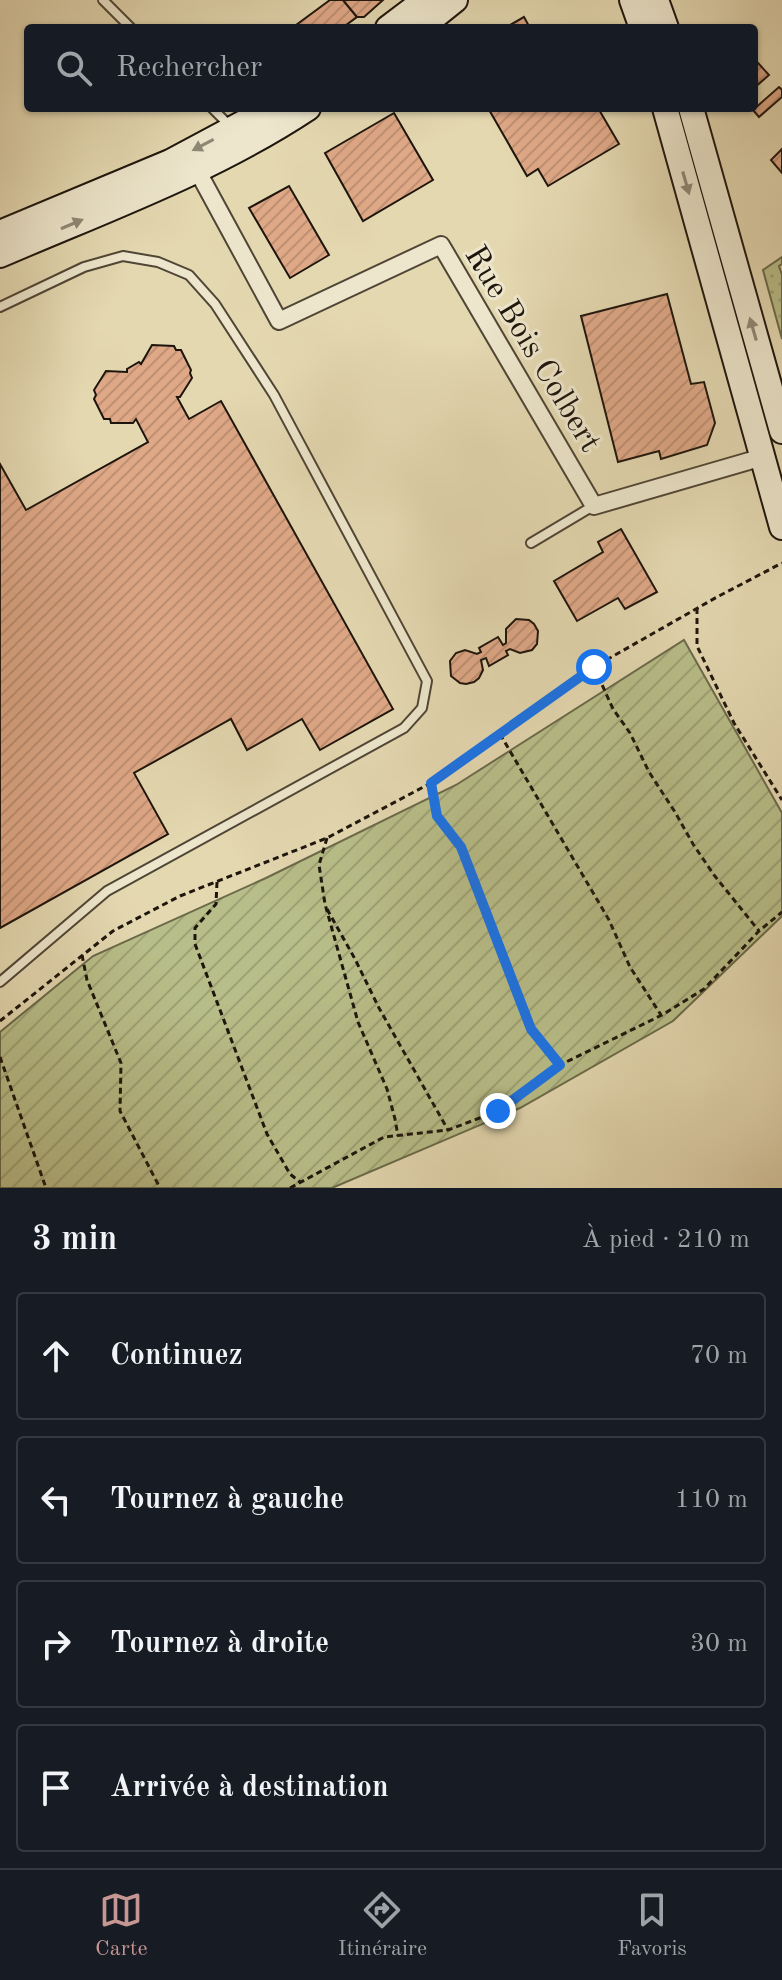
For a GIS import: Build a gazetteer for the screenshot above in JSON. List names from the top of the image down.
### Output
{
  "streets": {
    "street": ["Rue Bois Colbert"]
  },
  "page": {
    "search": "Rechercher",
    "heading": ["3 min", "À pied · 210 m"],
    "list": [
      ["Continuez", "70 m"],
      ["Tournez à gauche", "110 m"],
      ["Tournez à droite", "30 m"],
      "Arrivée à destination"
    ],
    "nav": ["Carte", "Itinéraire", "Favoris"]
  }
}
